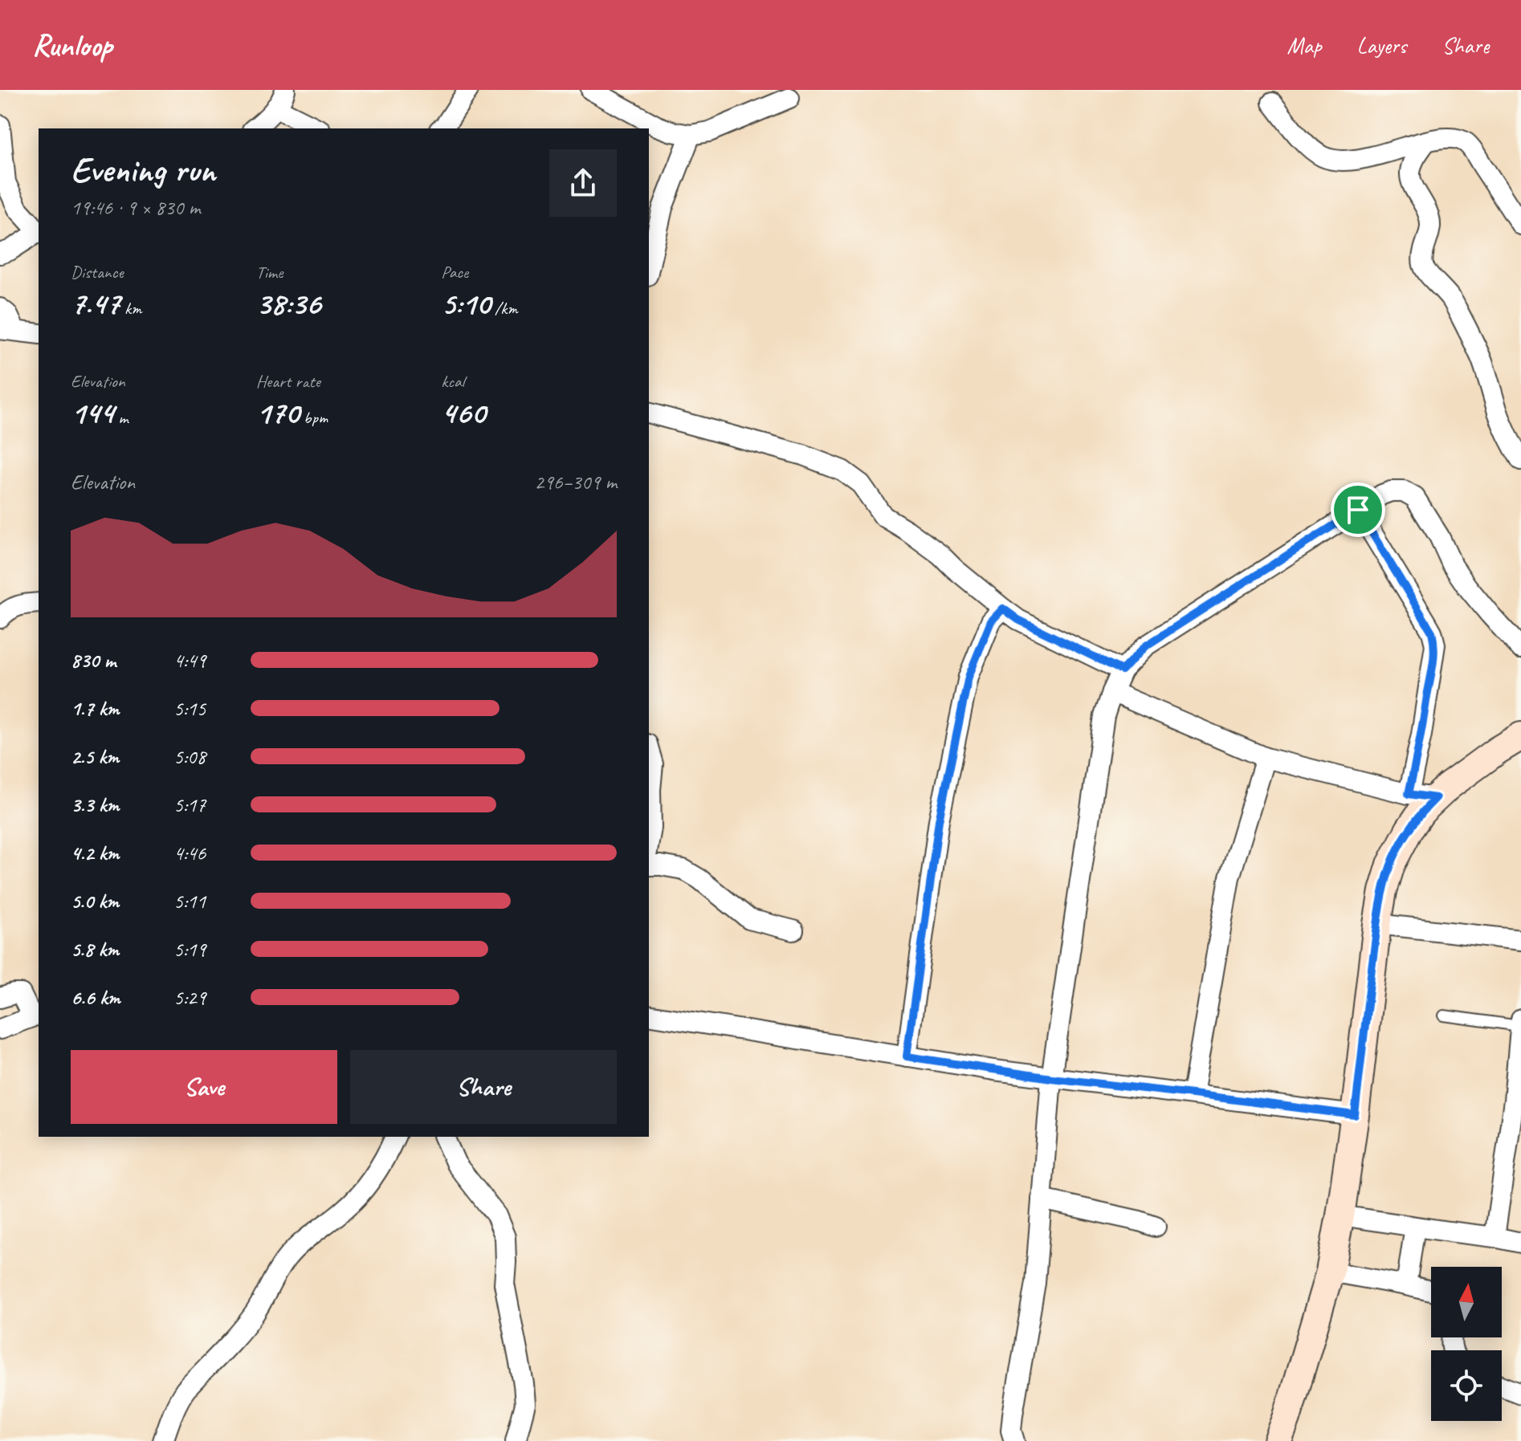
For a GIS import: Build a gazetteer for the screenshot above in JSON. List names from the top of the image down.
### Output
{
  "north": "top",
  "page": {
    "header": "Runloop",
    "nav": ["Map", "Layers", "Share"],
    "heading": ["Evening run", "19:46 · 9 × 830 m"],
    "stats": [
      ["Distance", "7.47 km"],
      ["Time", "38:36"],
      ["Pace", "5:10 /km"],
      ["Elevation", "144 m"],
      ["Heart rate", "170 bpm"],
      ["kcal", "460"]
    ],
    "chart": ["Elevation", "296–309 m"],
    "list": [
      {
        "name": "830 m",
        "note": "4:49"
      },
      {
        "name": "1.7 km",
        "note": "5:15"
      },
      {
        "name": "2.5 km",
        "note": "5:08"
      },
      {
        "name": "3.3 km",
        "note": "5:17"
      },
      {
        "name": "4.2 km",
        "note": "4:46"
      },
      {
        "name": "5.0 km",
        "note": "5:11"
      },
      {
        "name": "5.8 km",
        "note": "5:19"
      },
      {
        "name": "6.6 km",
        "note": "5:29"
      }
    ],
    "buttons": ["Save", "Share"]
  }
}
